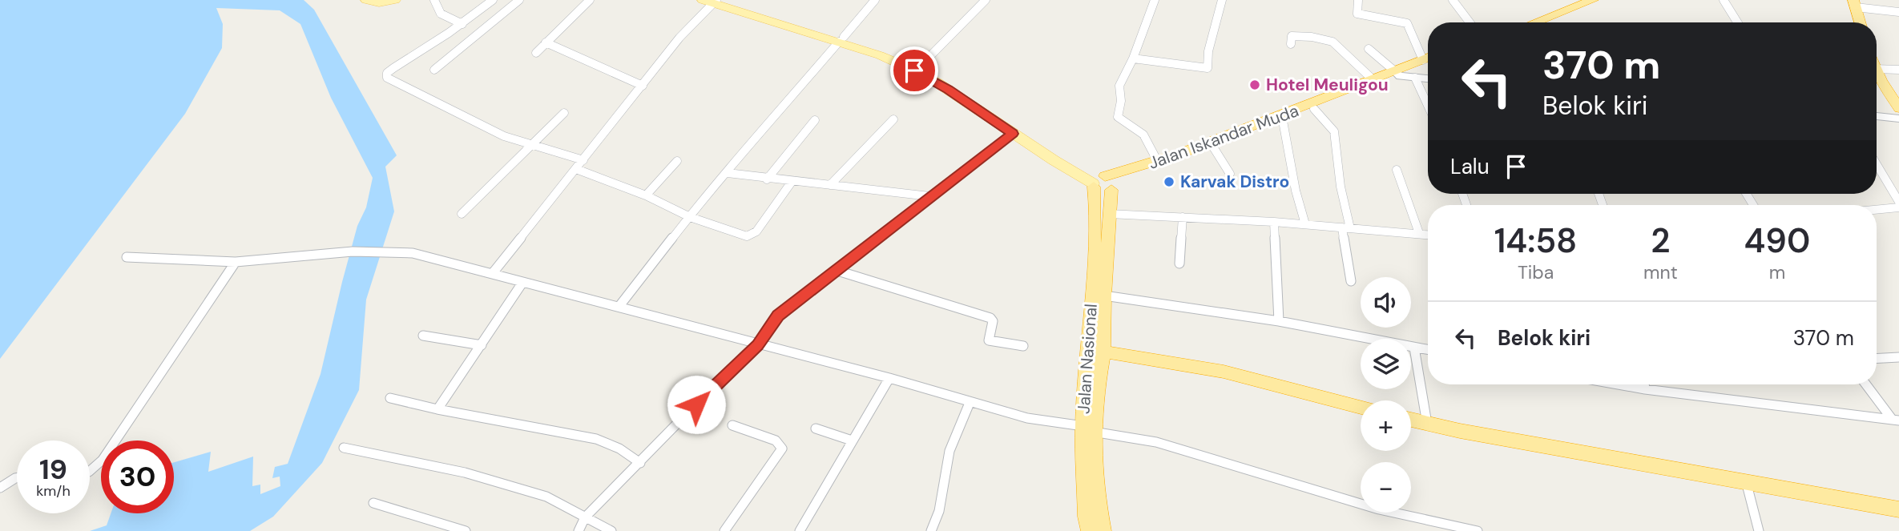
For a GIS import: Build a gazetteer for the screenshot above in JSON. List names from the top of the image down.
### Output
{
  "streets": {
    "highway": ["Jalan Iskandar Muda", "Jalan Nasional"]
  },
  "crossings": [
    ["Jalan Iskandar Muda", "Jalan Nasional"]
  ],
  "places": ["Hotel Meuligou", "Karvak Distro"],
  "page": {
    "turn": ["370 m", "Belok kiri"],
    "then": "Lalu",
    "eta": [
      "14:58",
      "Tiba",
      "2",
      "mnt",
      "490",
      "m"
    ],
    "map_buttons": ["+", "−"],
    "list": [
      {
        "name": "Belok kiri",
        "value": "370 m"
      }
    ],
    "speed": "19 km/h",
    "limit": "30"
  }
}
